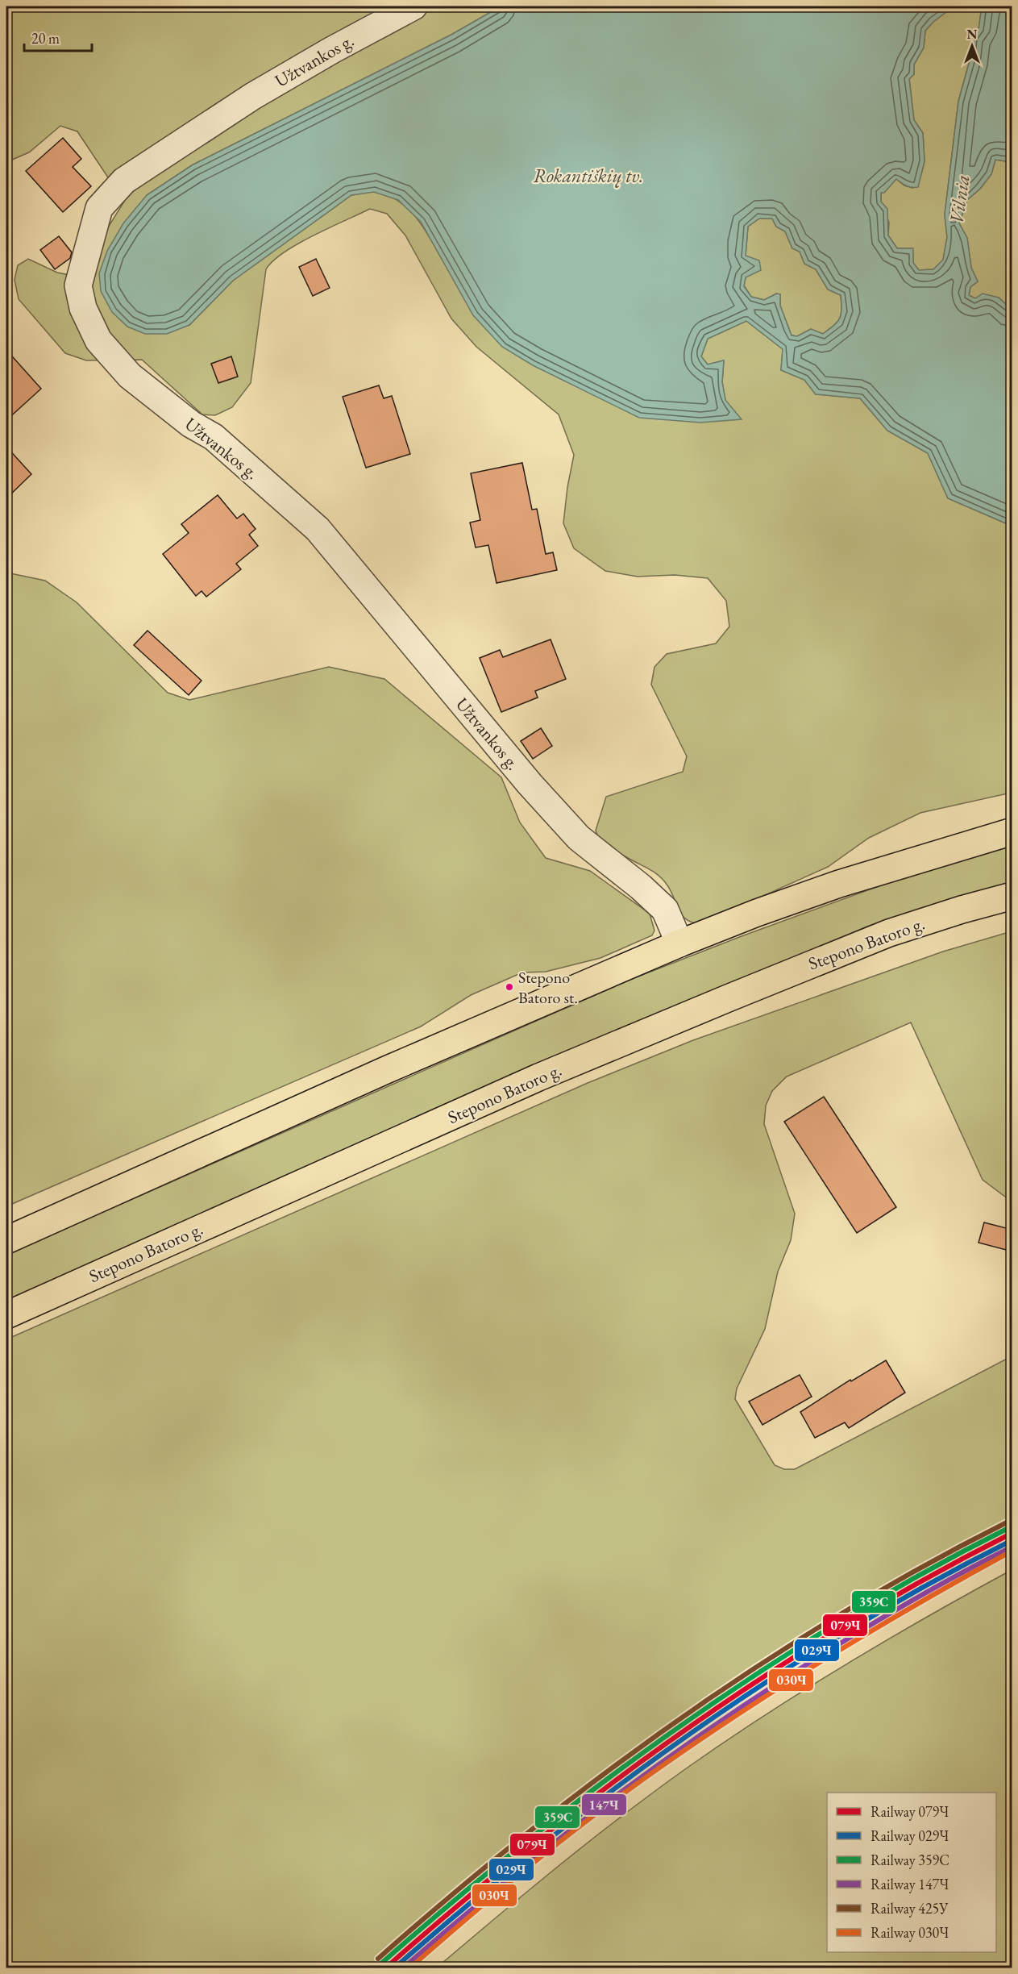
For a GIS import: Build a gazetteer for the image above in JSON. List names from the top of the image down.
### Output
{
  "streets": {
    "main road": ["Stepono Batoro g."],
    "street": ["Užtvankos g."]
  },
  "water": ["Rokantiškių tv.", "Vilnia"],
  "places": ["Stepono Batoro st."],
  "lines": [
    "rail line 425У",
    "rail line 359С",
    "rail line 079Ч",
    "rail line 029Ч",
    "rail line 147Ч",
    "rail line 030Ч"
  ],
  "legend": [
    "Railway 079Ч",
    "Railway 029Ч",
    "Railway 359С",
    "Railway 147Ч",
    "Railway 425У",
    "Railway 030Ч"
  ],
  "scale_bar": "20 m",
  "north": "top"
}
